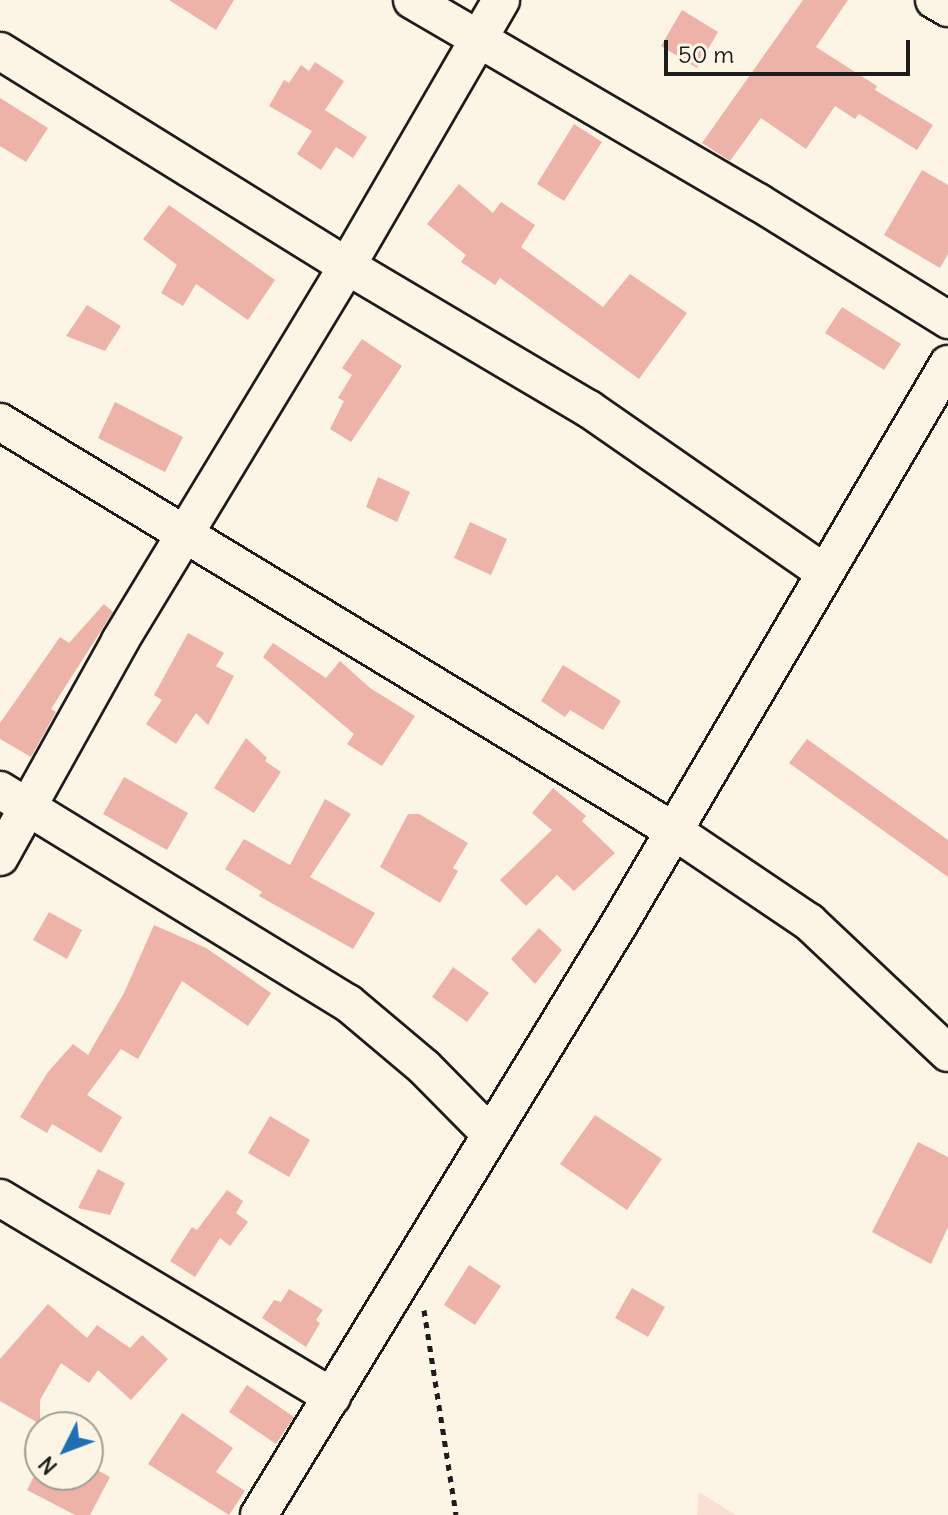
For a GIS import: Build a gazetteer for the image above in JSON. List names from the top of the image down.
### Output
{
  "scale_bar": "50 m",
  "north": "bottom left"
}
